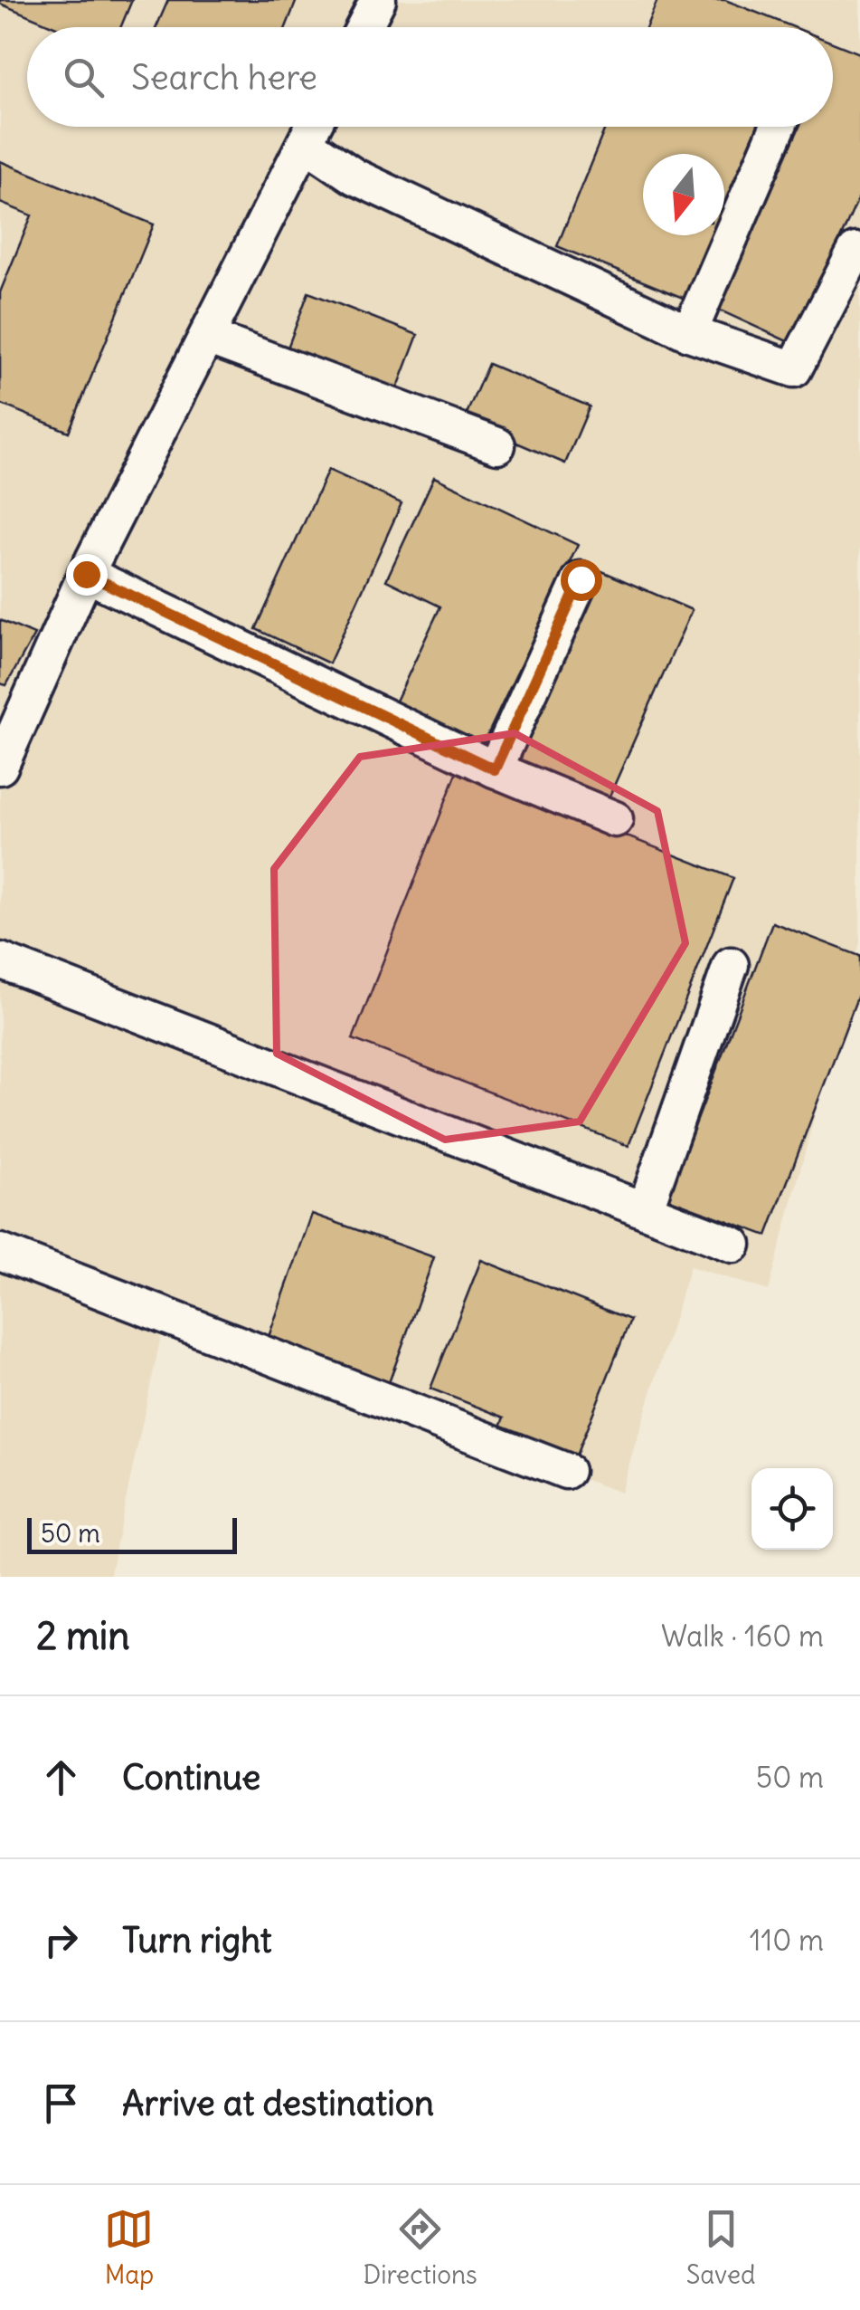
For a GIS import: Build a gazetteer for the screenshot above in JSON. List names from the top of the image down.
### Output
{
  "scale_bar": "50 m",
  "north": "bottom",
  "page": {
    "search": "Search here",
    "scale": "50 m",
    "heading": ["2 min", "Walk · 160 m"],
    "list": [
      ["Continue", "50 m"],
      ["Turn right", "110 m"],
      "Arrive at destination"
    ],
    "nav": ["Map", "Directions", "Saved"]
  }
}
